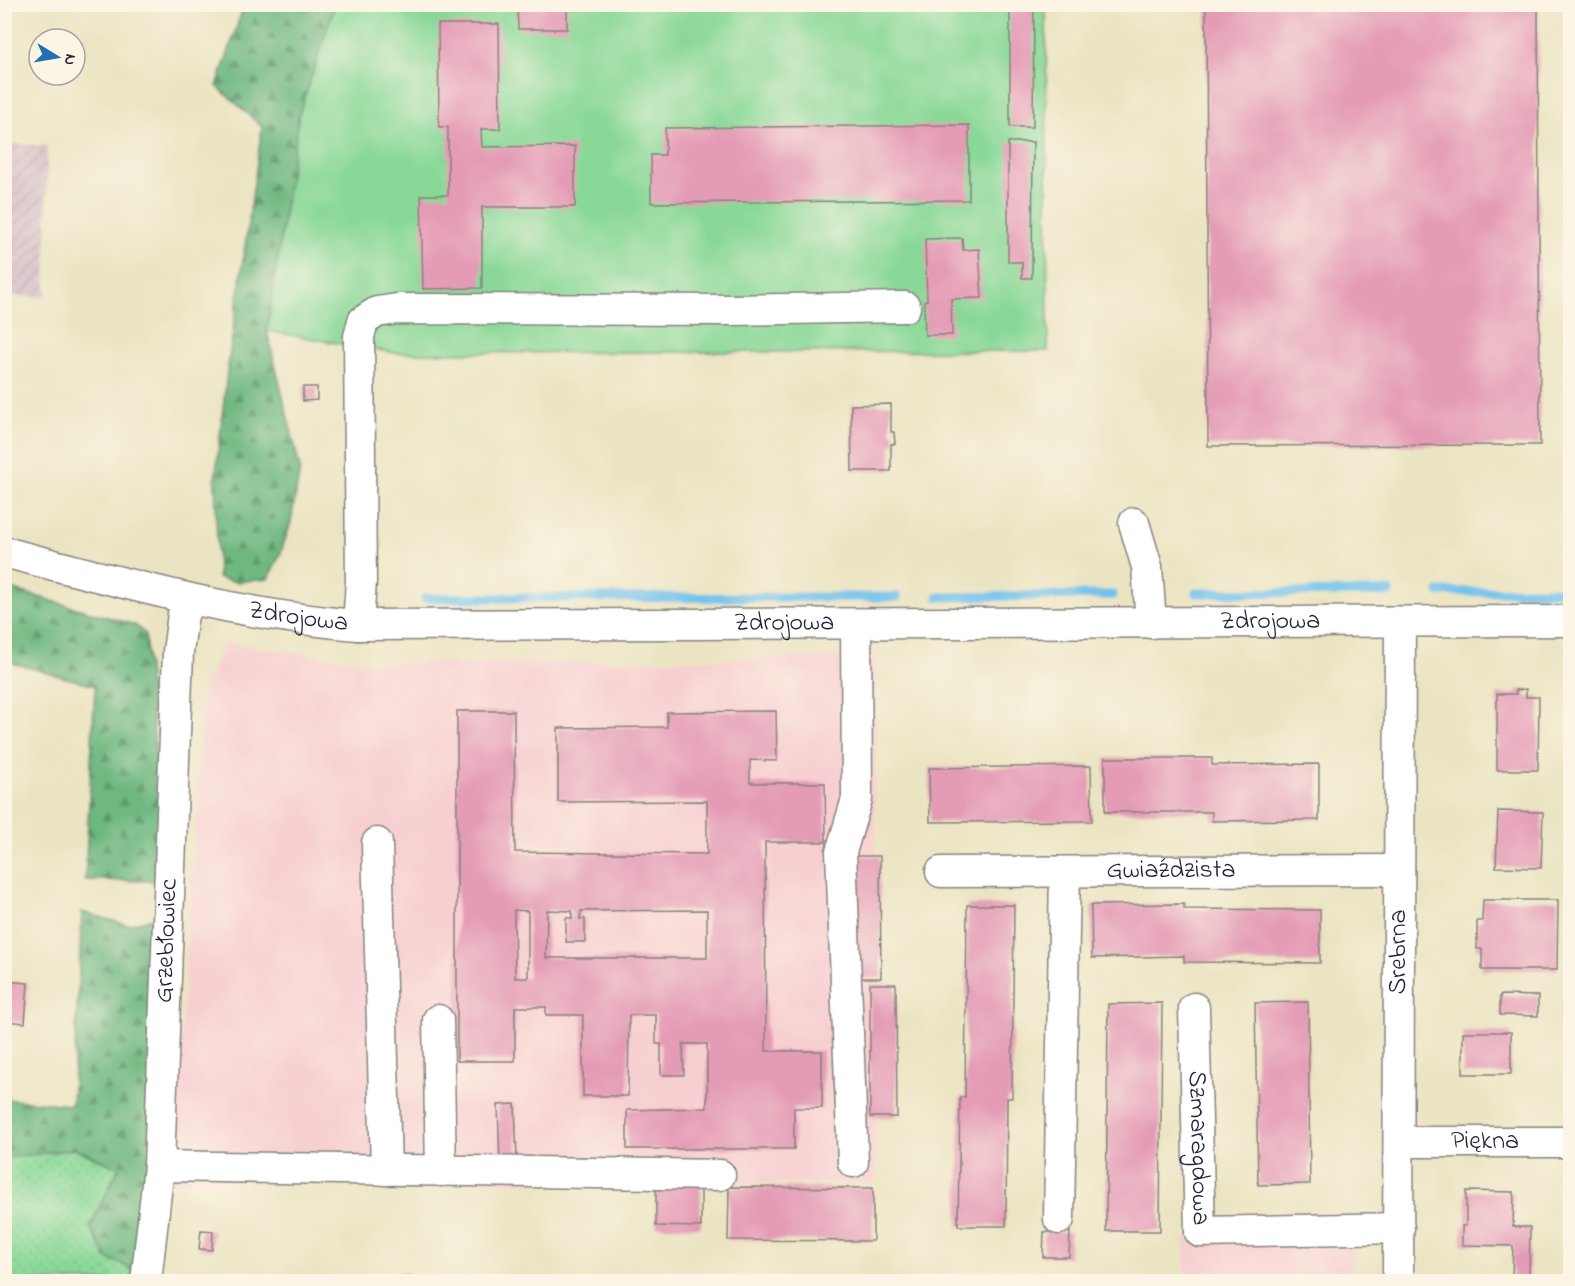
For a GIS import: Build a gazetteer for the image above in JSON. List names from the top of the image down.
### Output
{
  "streets": {
    "street": [
      "Zdrojowa",
      "Gwiaździsta",
      "Grzebłowiec",
      "Srebrna",
      "Piękna",
      "Szmaragdowa"
    ]
  },
  "crossings": [
    ["Zdrojowa", "Grzebłowiec"],
    ["Zdrojowa", "Srebrna"],
    ["Gwiaździsta", "Srebrna"],
    ["Srebrna", "Piękna"],
    ["Srebrna", "Szmaragdowa"]
  ],
  "north": "right"
}
